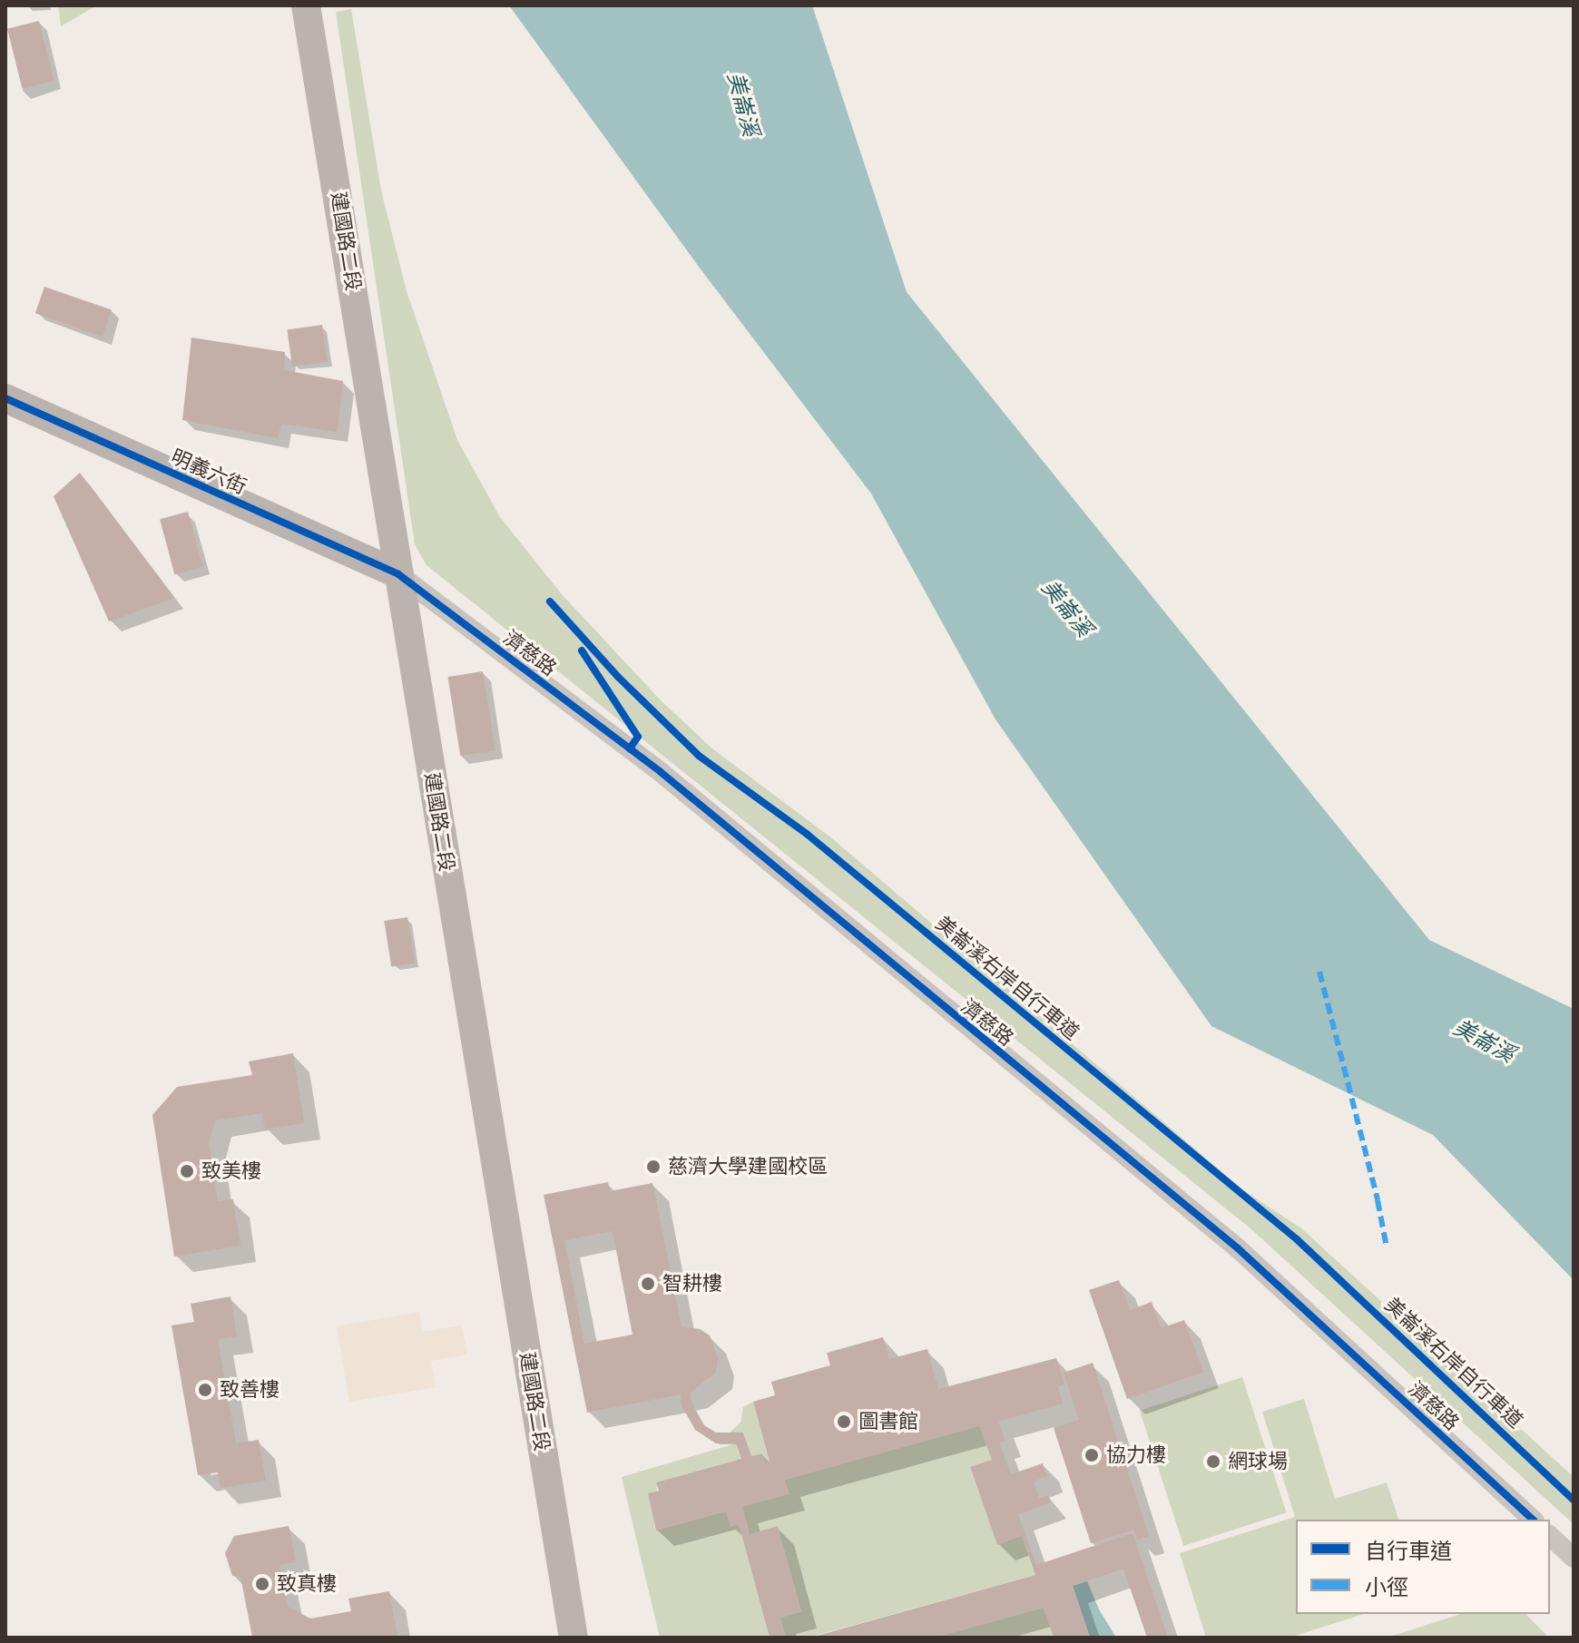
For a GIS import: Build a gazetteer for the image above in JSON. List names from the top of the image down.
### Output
{
  "streets": {
    "street": ["建國路二段", "明義六街", "濟慈路"],
    "cycle path": ["美崙溪右岸自行車道"]
  },
  "crossings": [
    ["建國路二段", "明義六街"],
    ["建國路二段", "濟慈路"],
    ["明義六街", "濟慈路"]
  ],
  "water": ["美崙溪"],
  "places": [
    "慈濟大學建國校區",
    "致美樓",
    "智耕樓",
    "致善樓",
    "圖書館",
    "協力樓",
    "網球場",
    "致真樓"
  ],
  "legend": ["自行車道", "小徑"]
}
